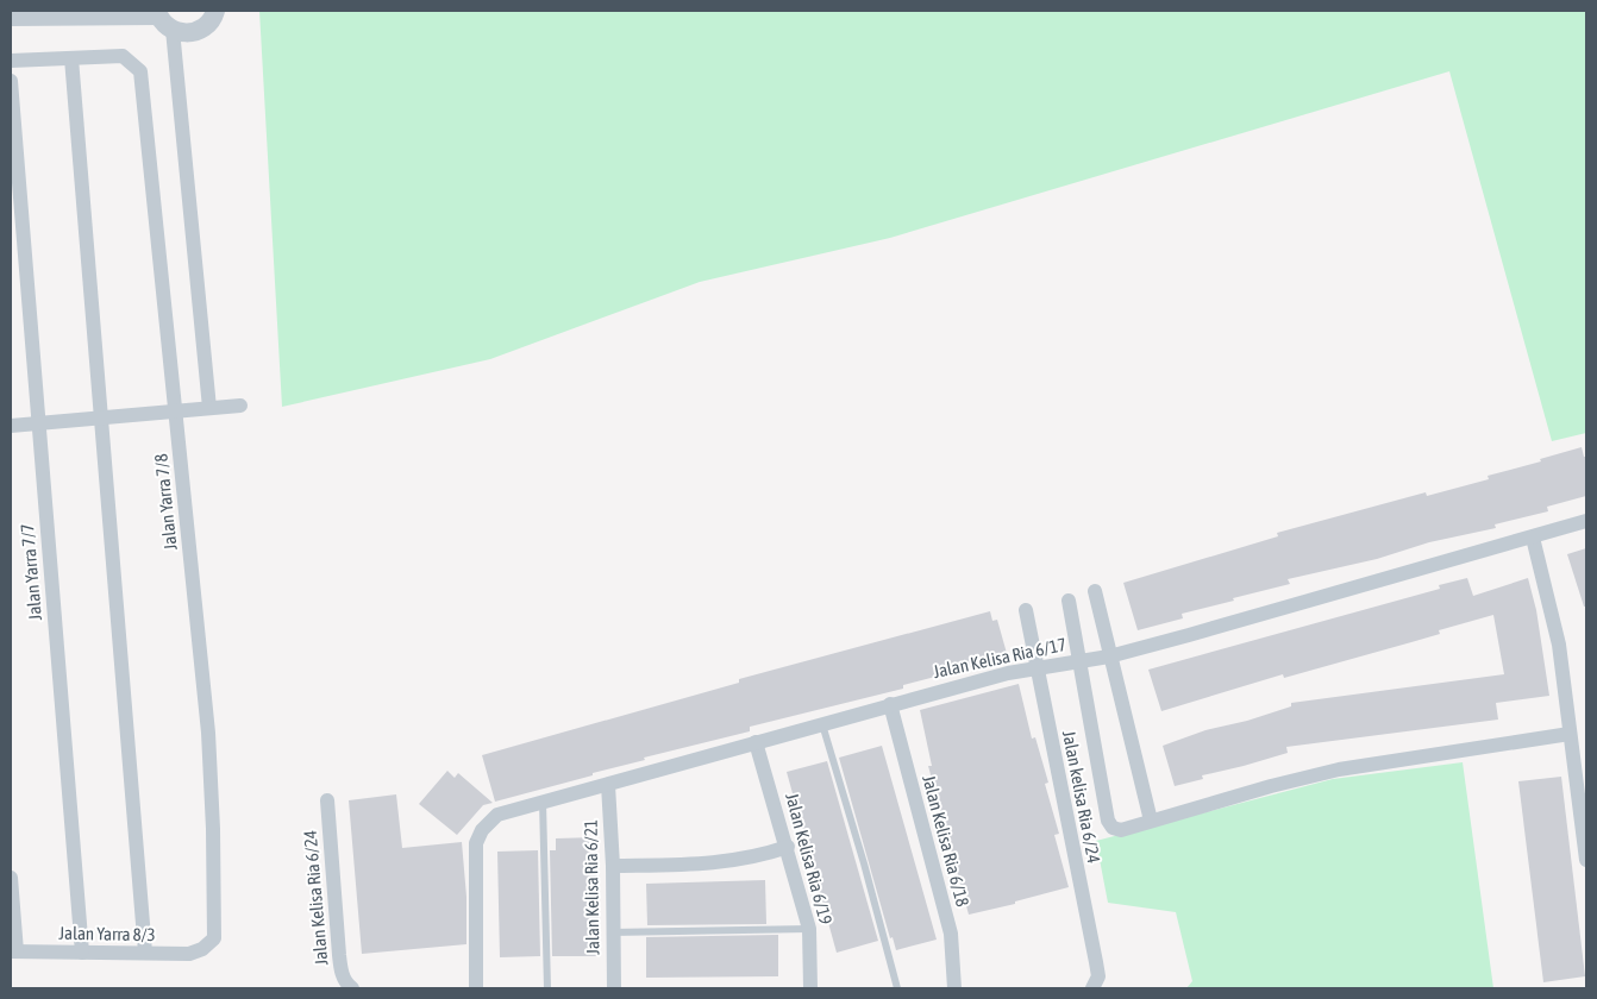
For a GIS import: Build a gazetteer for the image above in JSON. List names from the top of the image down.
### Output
{
  "streets": {
    "street": [
      "Jalan Yarra 7/8",
      "Jalan Yarra 7/7",
      "Jalan Kelisa Ria 6/17",
      "Jalan kelisa Ria 6/24",
      "Jalan Kelisa Ria 6/18",
      "Jalan Kelisa Ria 6/19",
      "Jalan Kelisa Ria 6/21",
      "Jalan Kelisa Ria 6/24",
      "Jalan Yarra 8/3"
    ]
  },
  "crossings": [
    ["Jalan Yarra 7/8", "Jalan Yarra 8/3"],
    ["Jalan Yarra 7/7", "Jalan Yarra 8/3"],
    ["Jalan Kelisa Ria 6/17", "Jalan kelisa Ria 6/24"],
    ["Jalan Kelisa Ria 6/17", "Jalan Kelisa Ria 6/18"],
    ["Jalan Kelisa Ria 6/17", "Jalan Kelisa Ria 6/19"],
    ["Jalan Kelisa Ria 6/17", "Jalan Kelisa Ria 6/21"]
  ]
}
